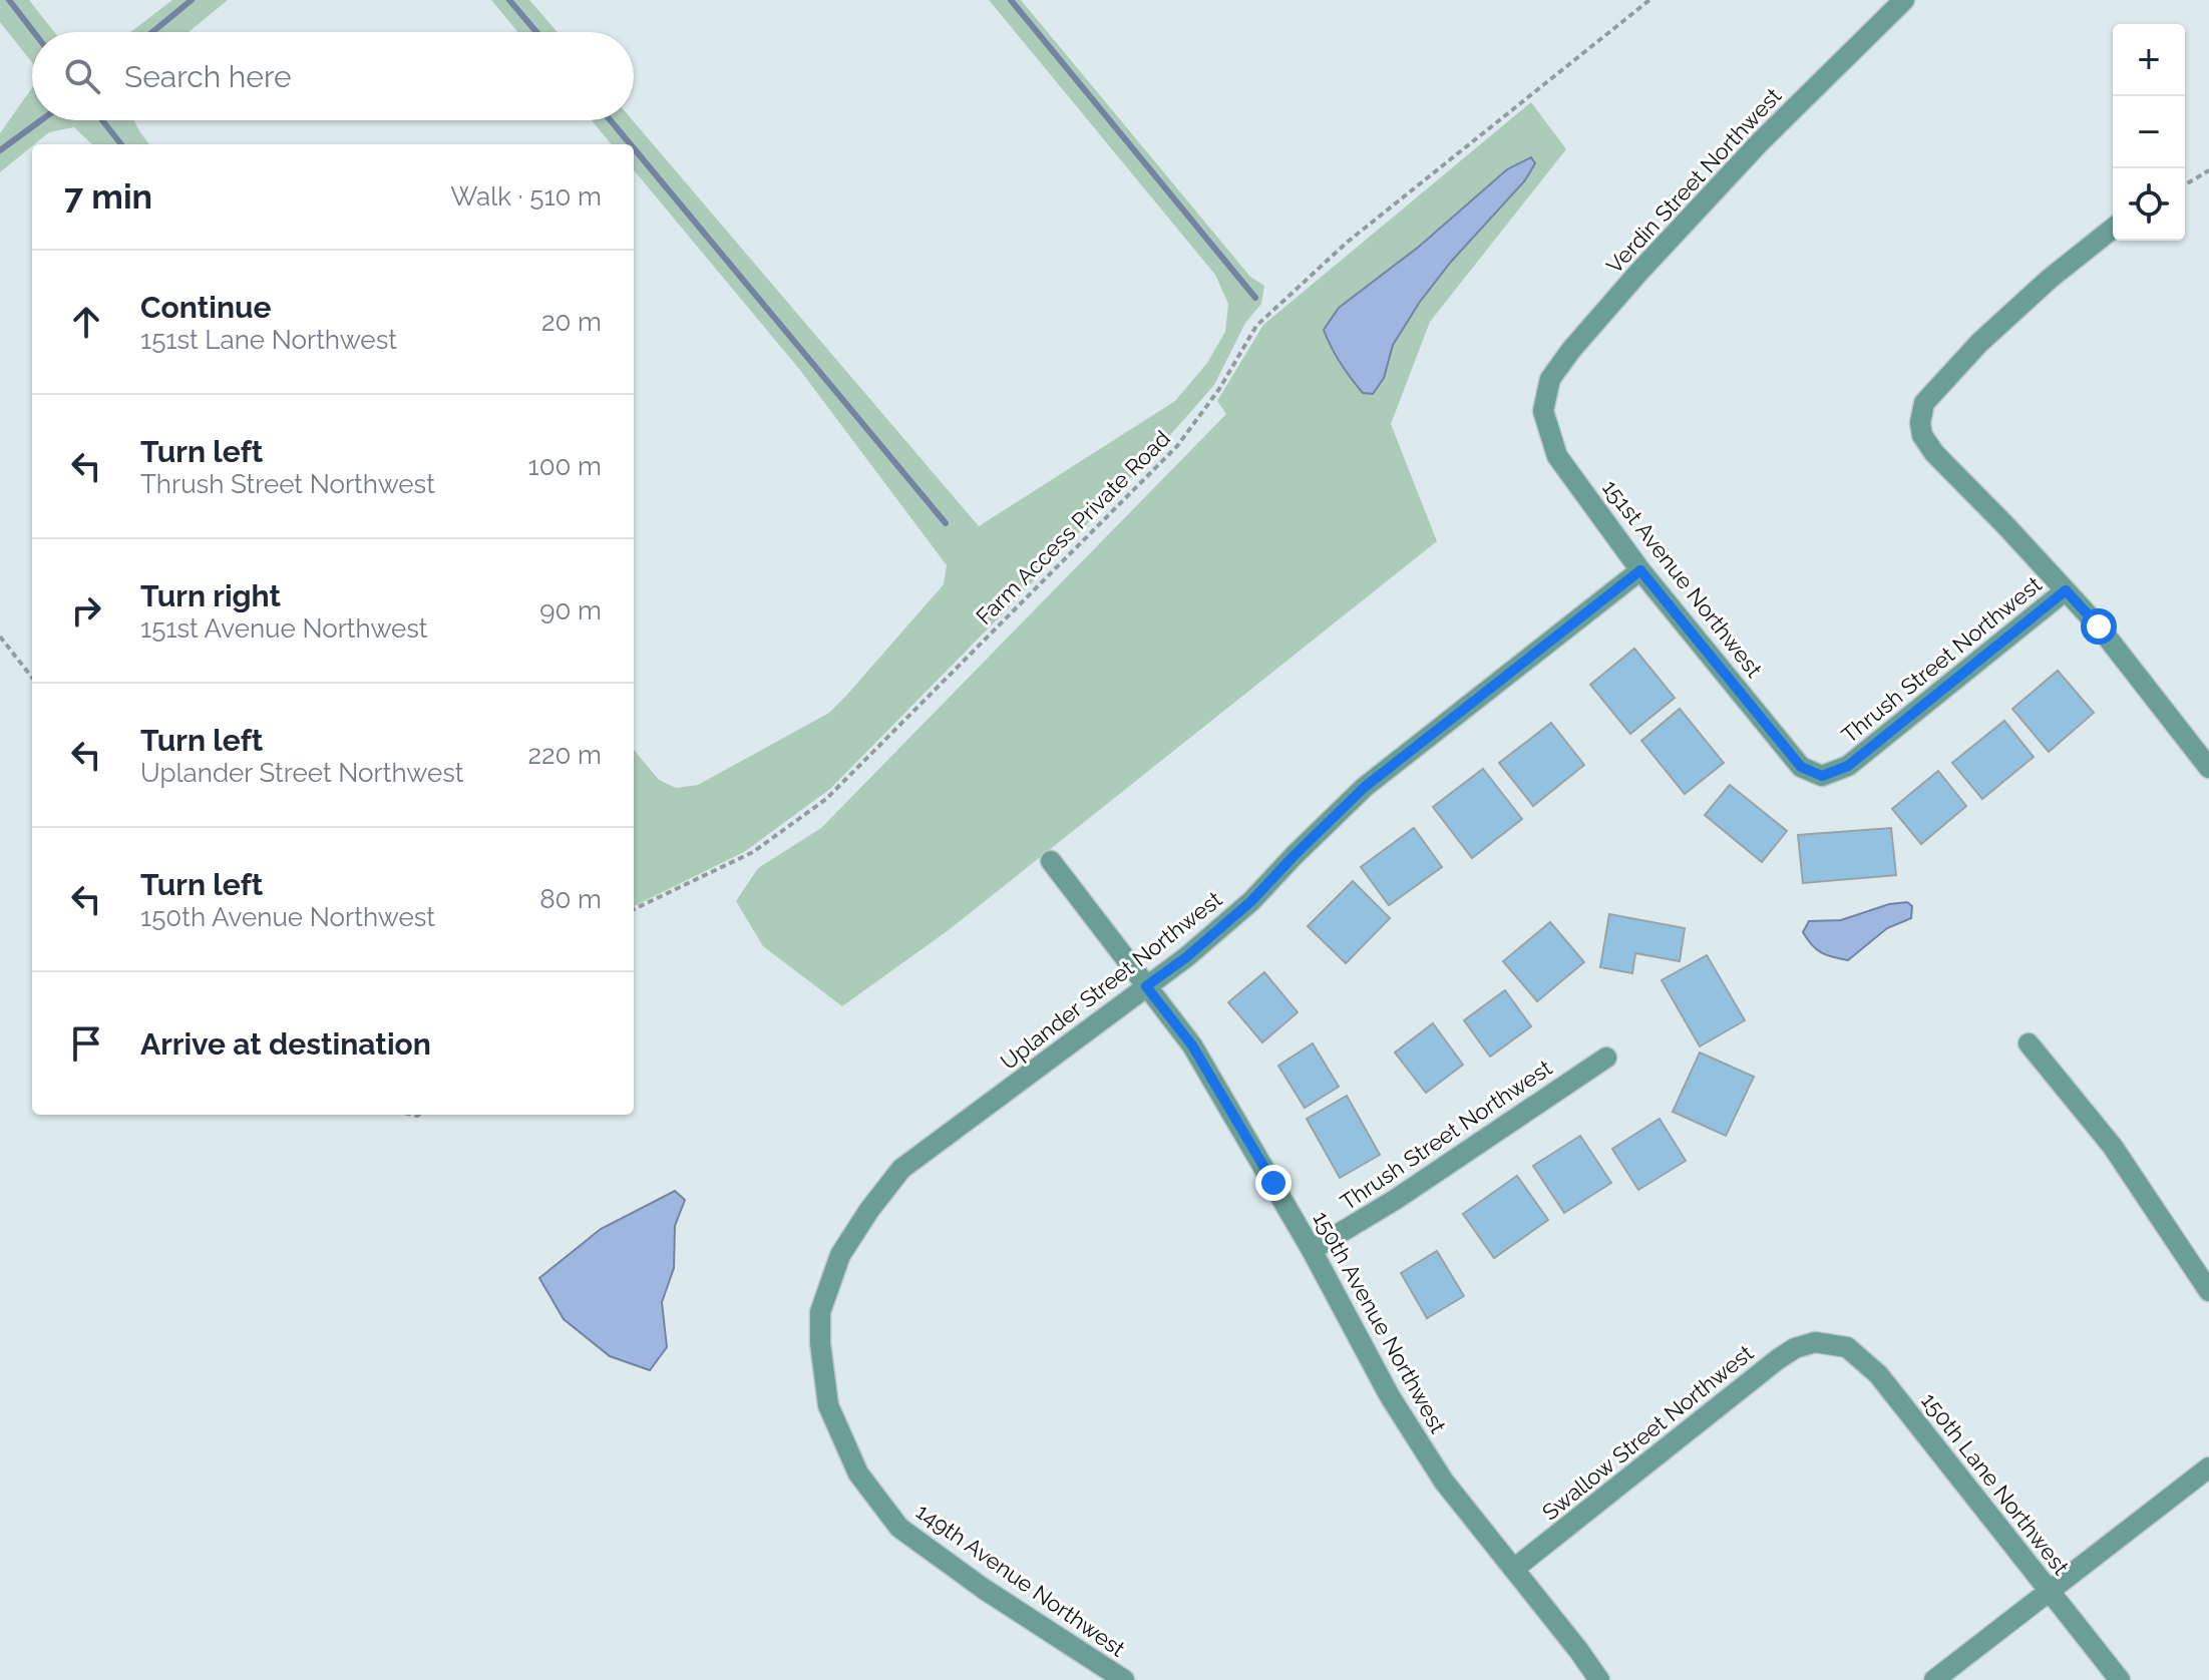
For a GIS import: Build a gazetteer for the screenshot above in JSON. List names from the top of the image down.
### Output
{
  "streets": {
    "street": [
      "Verdin Street Northwest",
      "151st Avenue Northwest",
      "Thrush Street Northwest",
      "Uplander Street Northwest",
      "150th Avenue Northwest",
      "Swallow Street Northwest",
      "150th Lane Northwest",
      "149th Avenue Northwest"
    ],
    "path": ["Farm Access Private Road"]
  },
  "crossings": [
    ["Verdin Street Northwest", "151st Avenue Northwest"],
    ["151st Avenue Northwest", "Thrush Street Northwest"],
    ["151st Avenue Northwest", "Uplander Street Northwest"],
    ["Thrush Street Northwest", "150th Avenue Northwest"],
    ["Uplander Street Northwest", "150th Avenue Northwest"],
    ["Uplander Street Northwest", "149th Avenue Northwest"],
    ["150th Avenue Northwest", "Swallow Street Northwest"],
    ["Swallow Street Northwest", "150th Lane Northwest"]
  ],
  "page": {
    "map_buttons": ["+", "−"],
    "search": "Search here",
    "heading": ["7 min", "Walk · 510 m"],
    "list": [
      ["Continue", "151st Lane Northwest", "20 m"],
      ["Turn left", "Thrush Street Northwest", "100 m"],
      ["Turn right", "151st Avenue Northwest", "90 m"],
      ["Turn left", "Uplander Street Northwest", "220 m"],
      ["Turn left", "150th Avenue Northwest", "80 m"],
      "Arrive at destination"
    ]
  }
}
